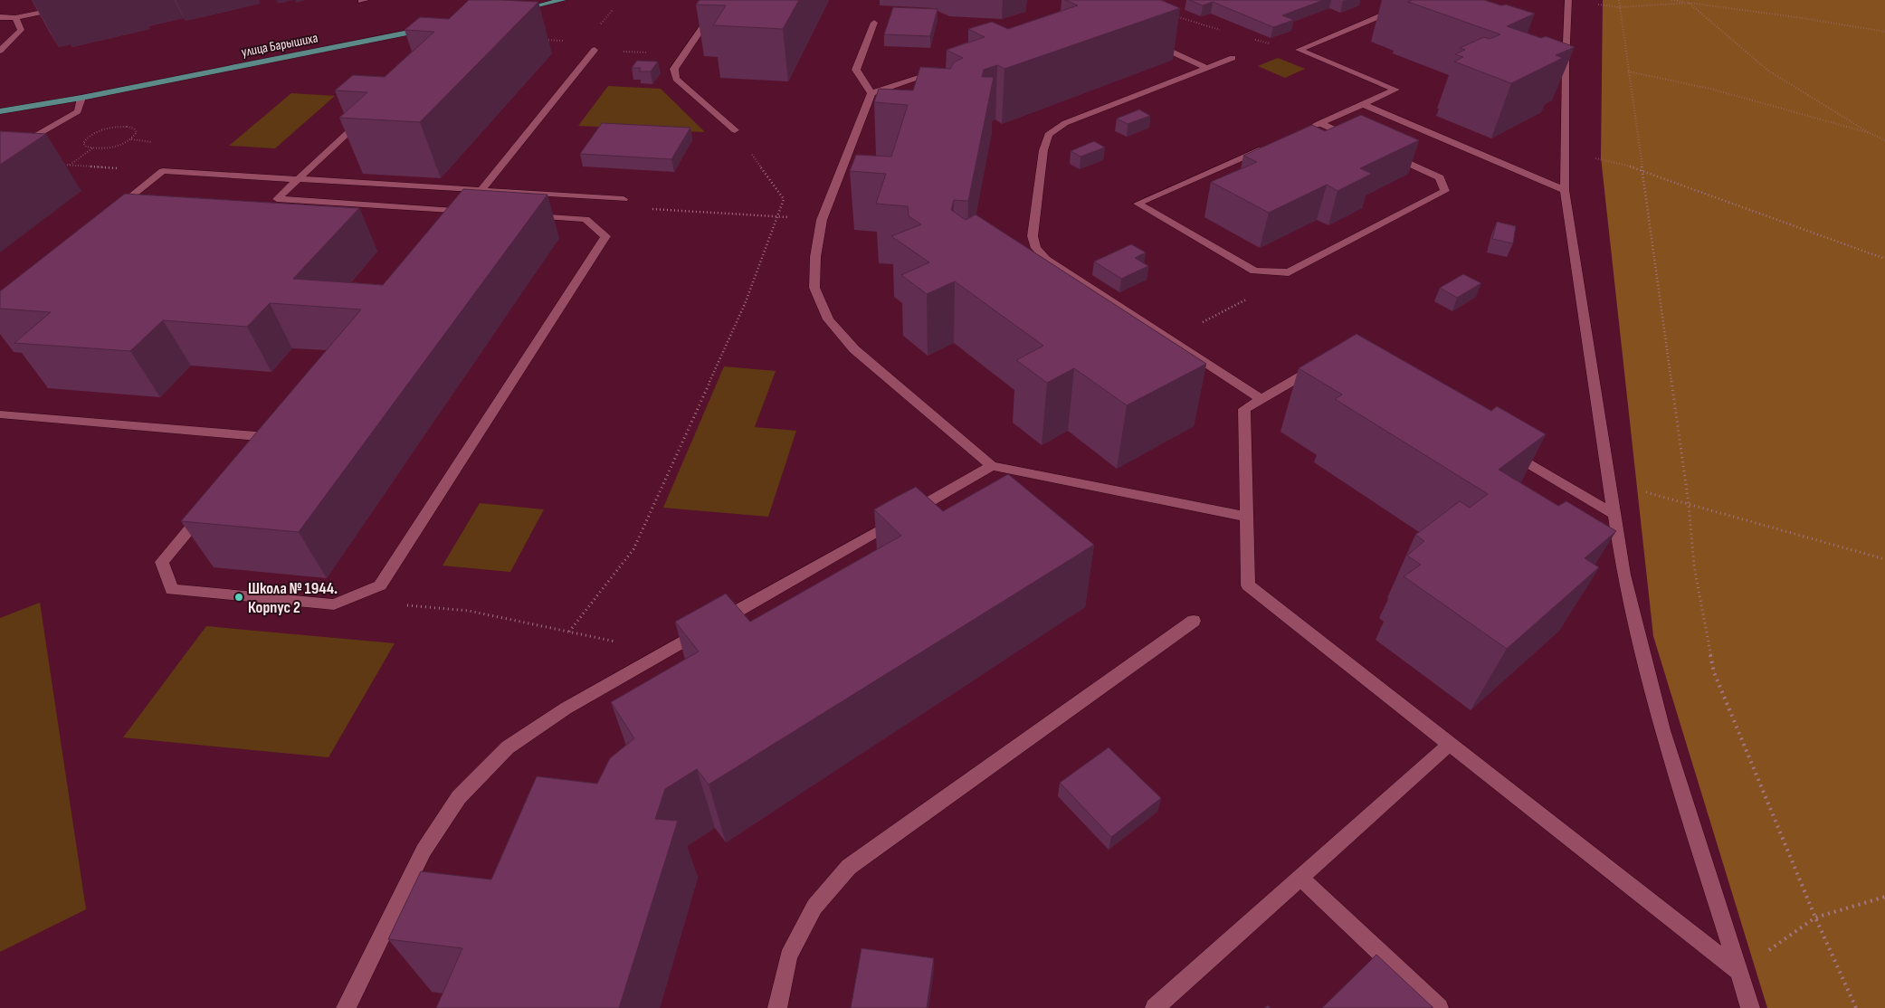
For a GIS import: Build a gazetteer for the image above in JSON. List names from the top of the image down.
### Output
{
  "streets": {
    "main road": ["улица Барышиха"]
  },
  "places": ["Школа № 1944. Корпус 2"]
}
